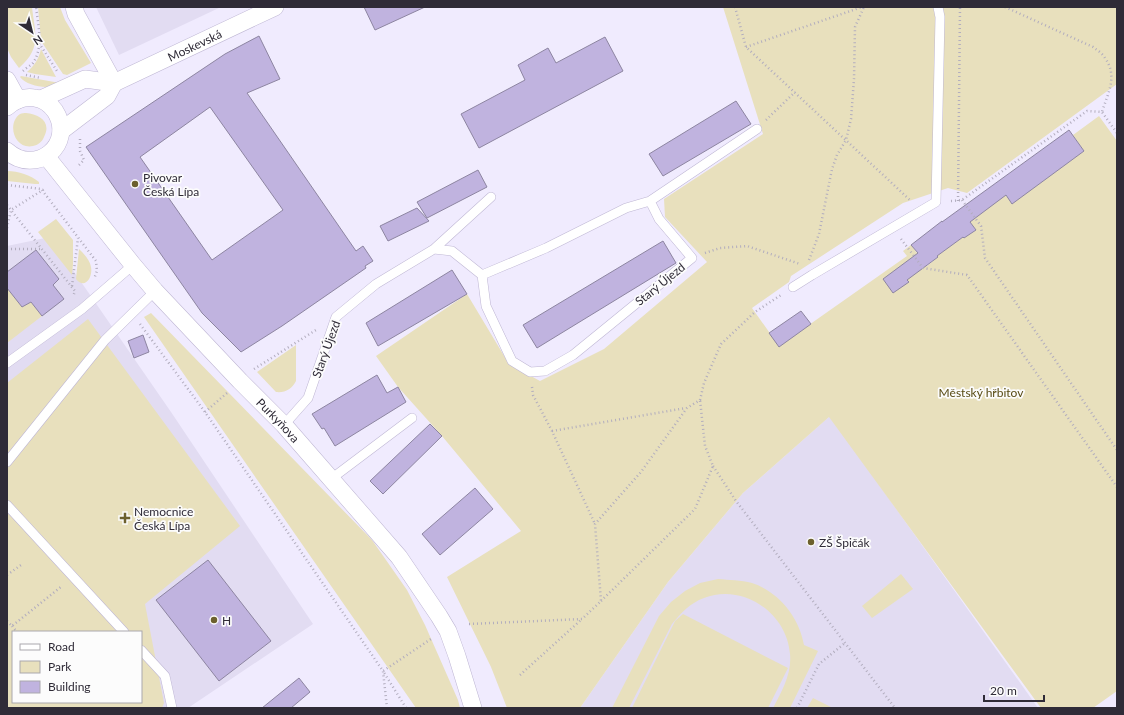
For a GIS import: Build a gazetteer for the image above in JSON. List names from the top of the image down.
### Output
{
  "streets": {
    "street": ["Moskevská", "Purkyňova"],
    "lane": ["Starý Újezd"]
  },
  "crossings": [
    ["Starý Újezd", "Purkyňova"]
  ],
  "parks": ["Městský hřbitov"],
  "places": {
    "other": ["Pivovar Česká Lípa", "ZŠ Špičák", "H"],
    "health": ["Nemocnice Česká Lípa"]
  },
  "legend": ["Road", "Park", "Building"],
  "scale_bar": "20 m",
  "north": "bottom right"
}
